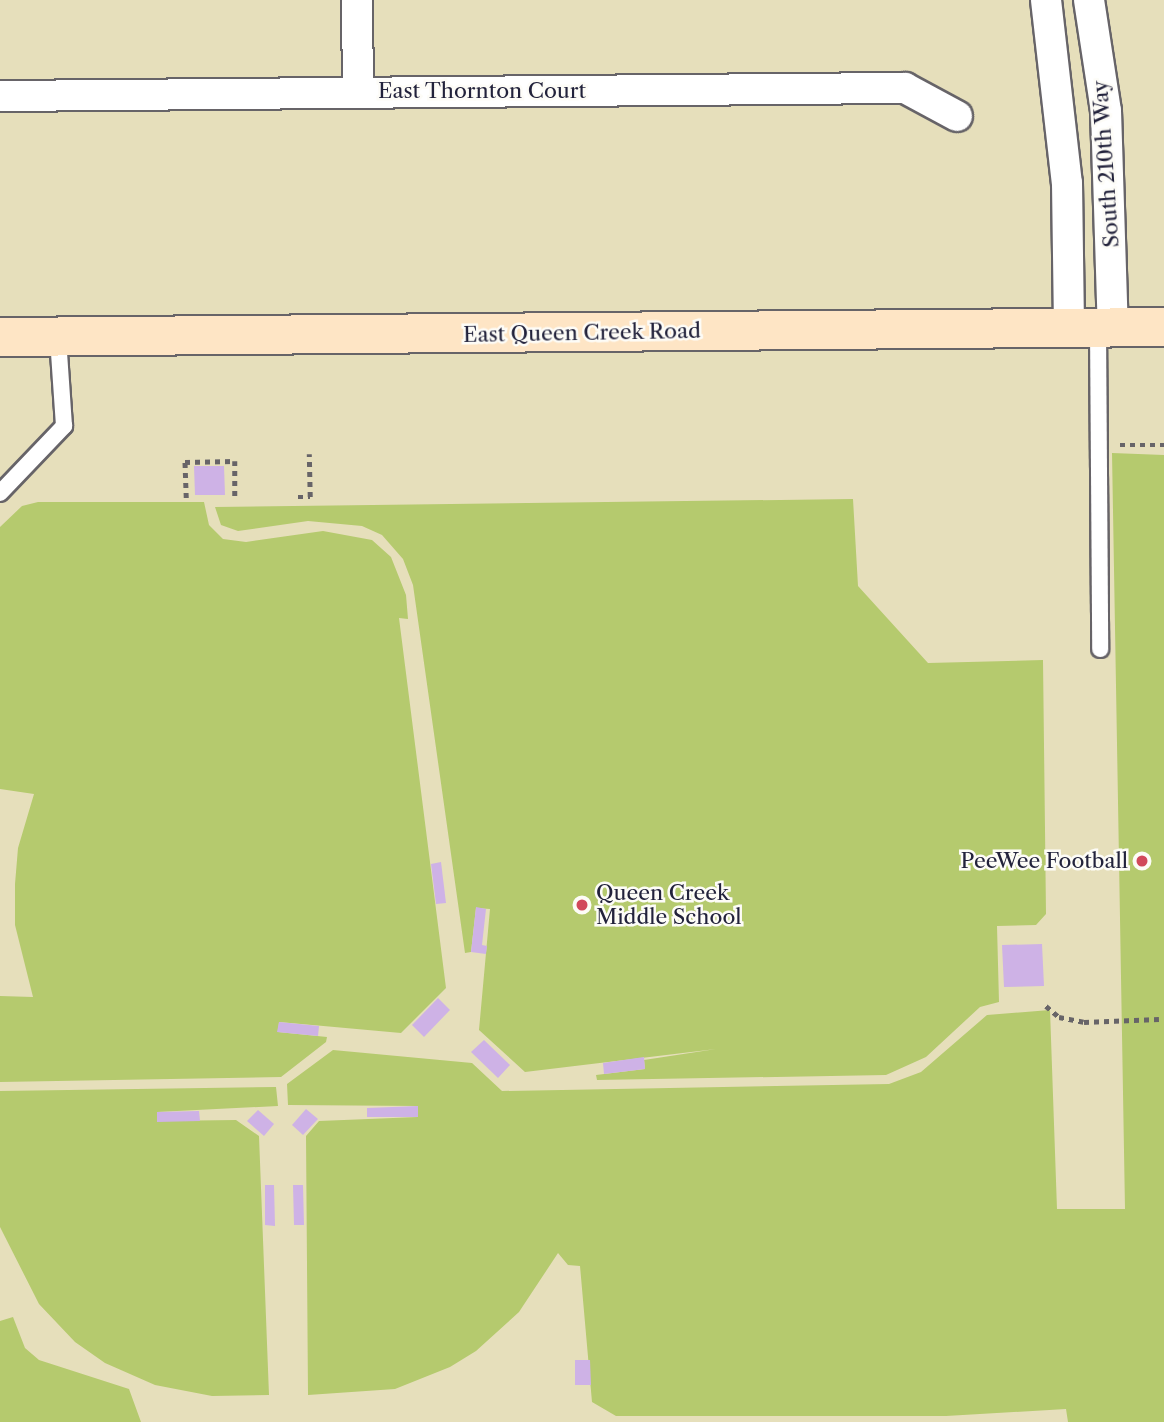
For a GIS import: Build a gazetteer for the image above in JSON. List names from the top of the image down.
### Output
{
  "streets": {
    "main road": ["East Queen Creek Road"],
    "street": ["East Thornton Court", "South 210th Way"]
  },
  "crossings": [
    ["South 210th Way", "East Queen Creek Road"]
  ],
  "places": ["PeeWee Football", "Queen Creek Middle School"]
}
